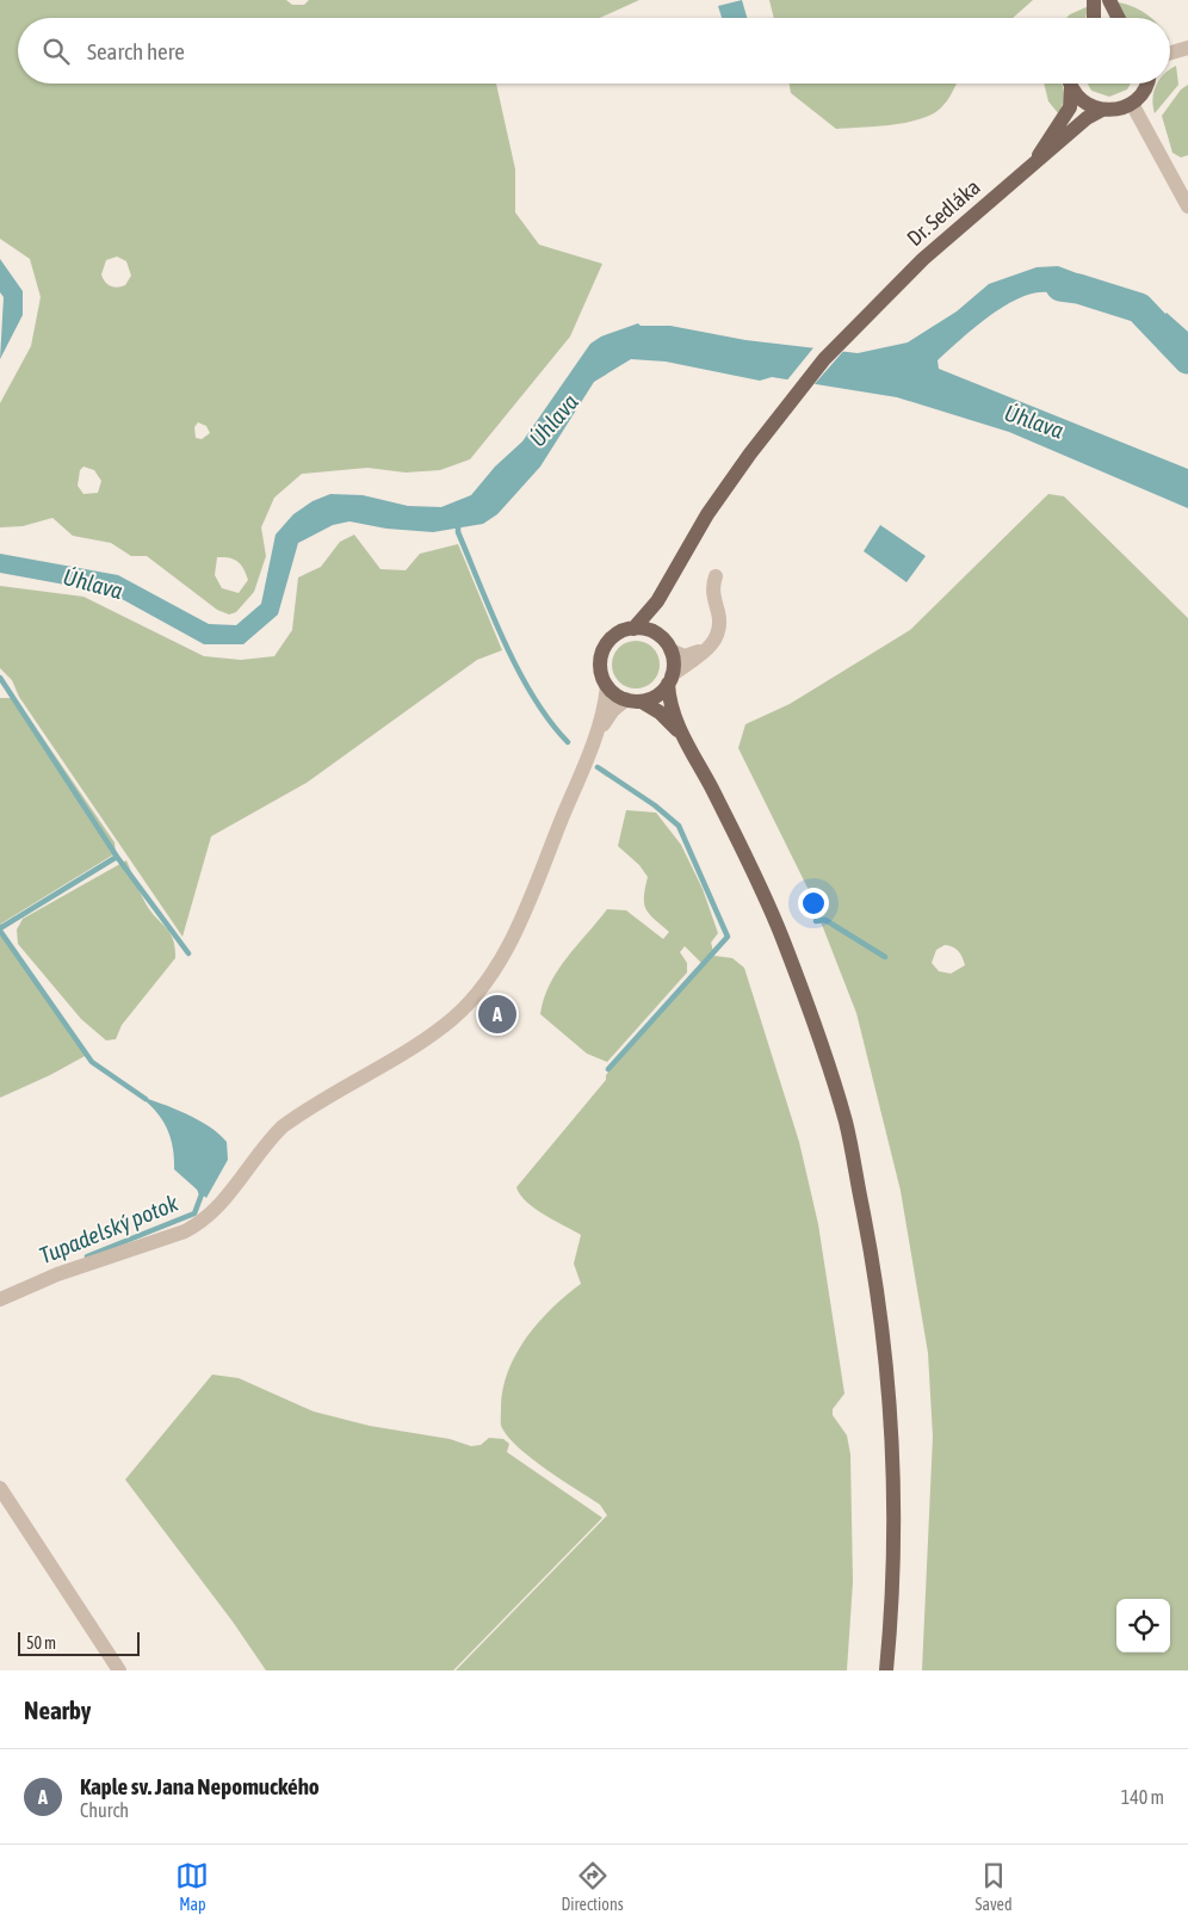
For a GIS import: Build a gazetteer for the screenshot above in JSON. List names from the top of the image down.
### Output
{
  "streets": {
    "main road": ["Dr. Sedláka"]
  },
  "water": ["Úhlava", "Tupadelský potok"],
  "scale_bar": "50 m",
  "page": {
    "search": "Search here",
    "pins": "A",
    "scale": "50 m",
    "heading": "Nearby",
    "list": [
      {
        "mark": "A",
        "name": "Kaple sv. Jana Nepomuckého",
        "note": "Church",
        "value": "140 m"
      }
    ],
    "nav": ["Map", "Directions", "Saved"]
  }
}
